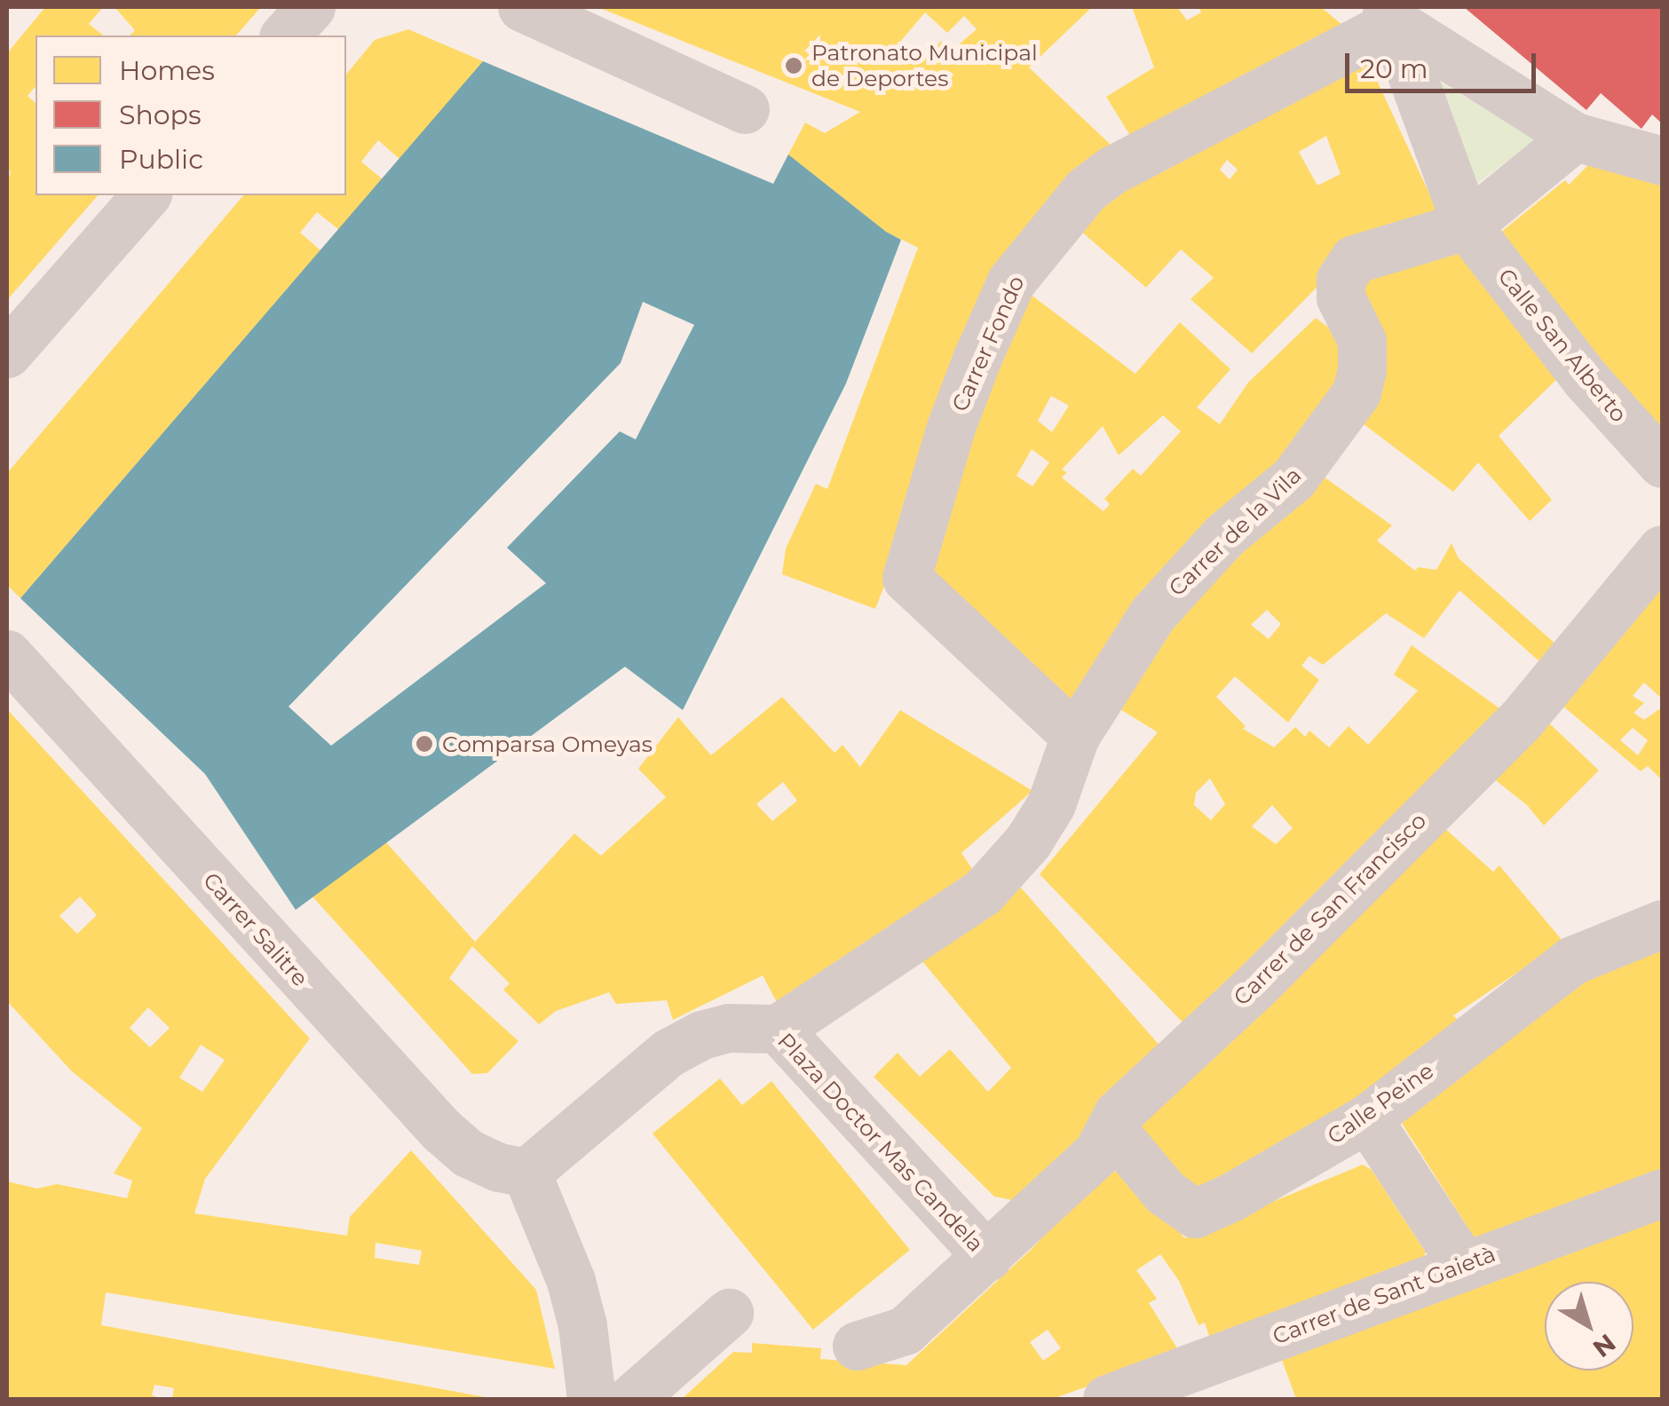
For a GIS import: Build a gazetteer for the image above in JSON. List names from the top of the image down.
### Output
{
  "streets": {
    "street": [
      "Carrer Fondo",
      "Calle San Alberto",
      "Carrer de la Vila",
      "Carrer de San Francisco",
      "Carrer Salitre",
      "Calle Peine",
      "Plaza Doctor Mas Candela",
      "Carrer de Sant Gaietà"
    ]
  },
  "crossings": [
    ["Carrer Fondo", "Calle San Alberto"],
    ["Carrer Fondo", "Carrer de la Vila"],
    ["Calle San Alberto", "Carrer de la Vila"],
    ["Carrer de la Vila", "Plaza Doctor Mas Candela"],
    ["Carrer de San Francisco", "Calle Peine"],
    ["Carrer de San Francisco", "Plaza Doctor Mas Candela"],
    ["Carrer Salitre", "Plaza Doctor Mas Candela"]
  ],
  "places": ["Patronato Municipal de Deportes", "Comparsa Omeyas"],
  "legend": ["Homes", "Shops", "Public"],
  "scale_bar": "20 m",
  "north": "bottom right"
}
